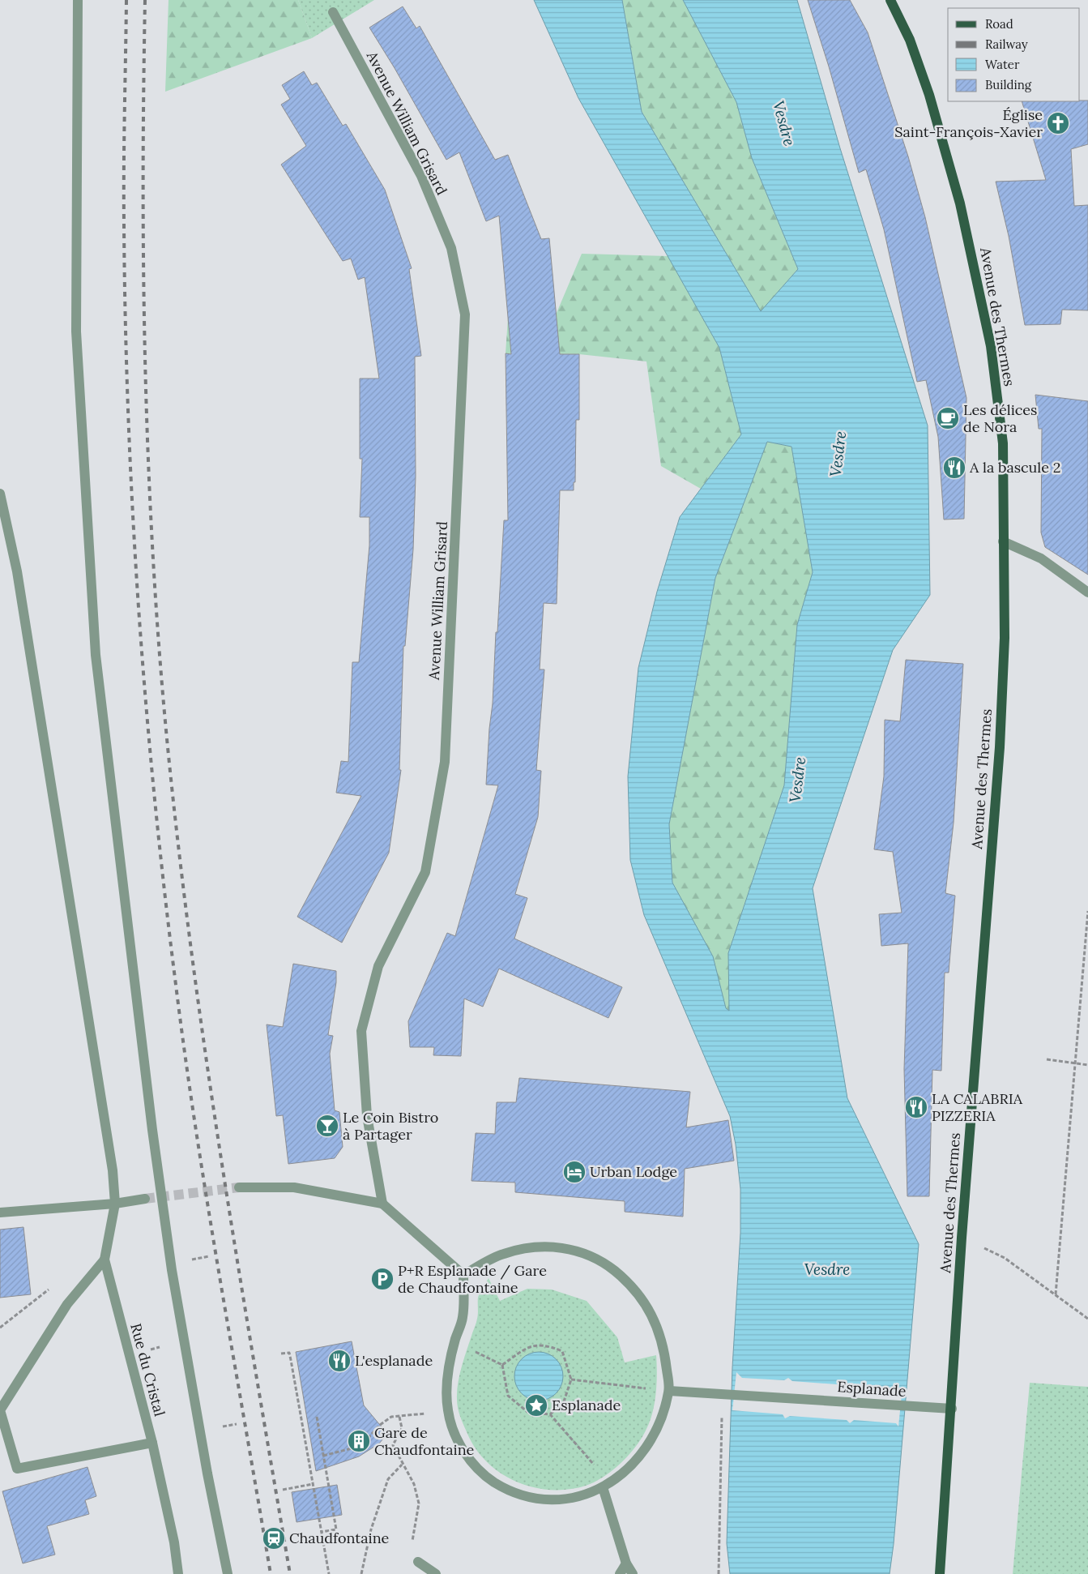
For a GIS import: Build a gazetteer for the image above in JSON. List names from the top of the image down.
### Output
{
  "streets": {
    "main road": ["Avenue des Thermes"],
    "street": ["Avenue William Grisard", "Rue du Cristal", "Esplanade"]
  },
  "crossings": [
    ["Avenue des Thermes", "Esplanade"]
  ],
  "water": ["Vesdre"],
  "places": {
    "church": ["Église Saint-François-Xavier"],
    "cafe": ["Les délices de Nora"],
    "restaurant": ["A la bascule 2", "LA CALABRIA PIZZERIA", "L'esplanade"],
    "bar": ["Le Coin Bistro à Partager"],
    "hotel": ["Urban Lodge"],
    "parking": ["P+R Esplanade / Gare de Chaudfontaine"],
    "place": ["Esplanade"],
    "building": ["Gare de Chaudfontaine"],
    "station": ["Chaudfontaine"]
  },
  "legend": [
    "Road",
    "Railway",
    "Water",
    "Building"
  ]
}
